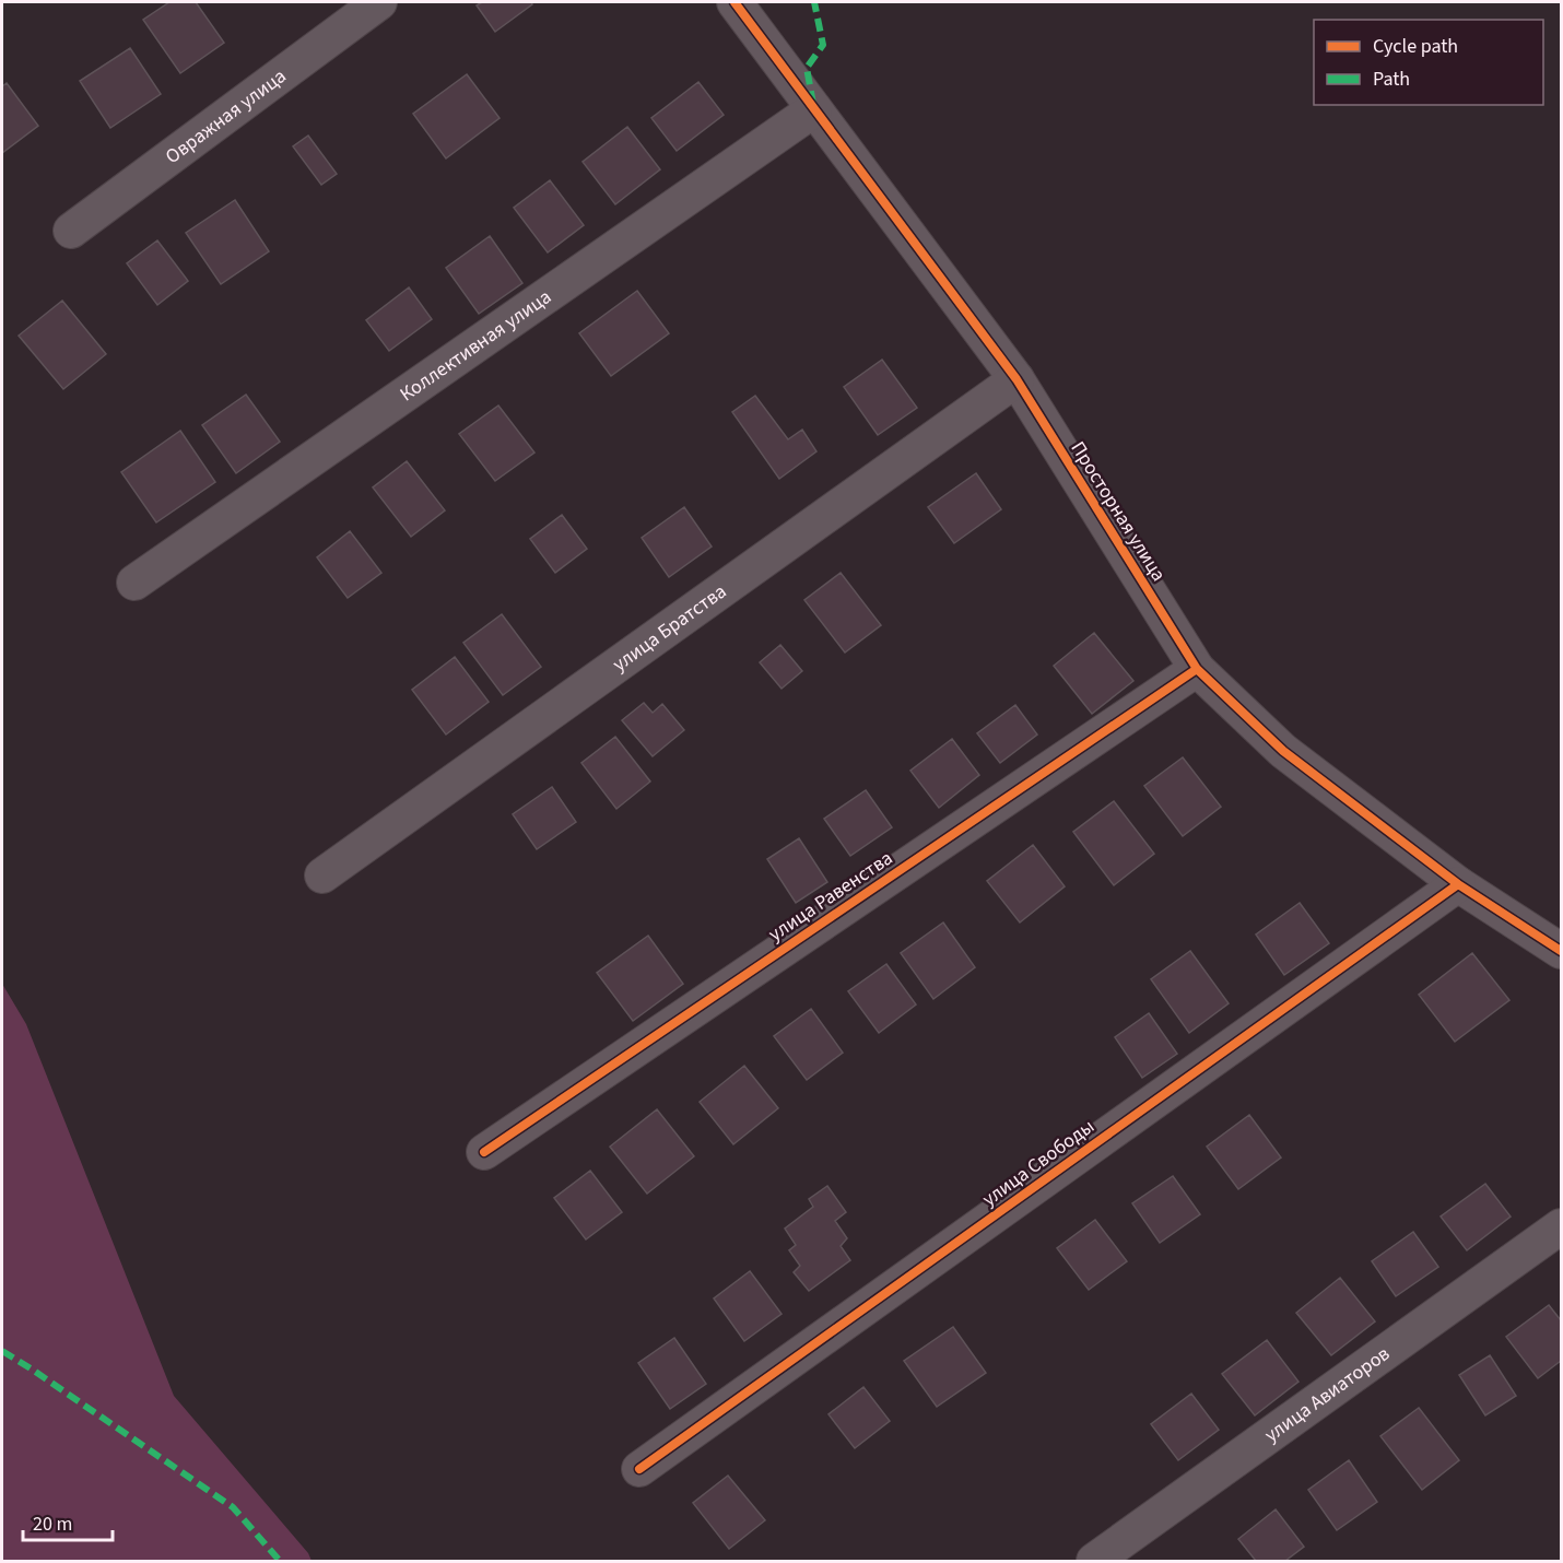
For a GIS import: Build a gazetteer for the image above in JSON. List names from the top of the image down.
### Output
{
  "streets": {
    "street": [
      "Овражная улица",
      "Коллективная улица",
      "Просторная улица",
      "улица Братства",
      "улица Равенства",
      "улица Свободы",
      "улица Авиаторов"
    ]
  },
  "crossings": [
    ["Коллективная улица", "Просторная улица"],
    ["Просторная улица", "улица Братства"],
    ["Просторная улица", "улица Равенства"],
    ["Просторная улица", "улица Свободы"]
  ],
  "legend": ["Cycle path", "Path"],
  "scale_bar": "20 m"
}
